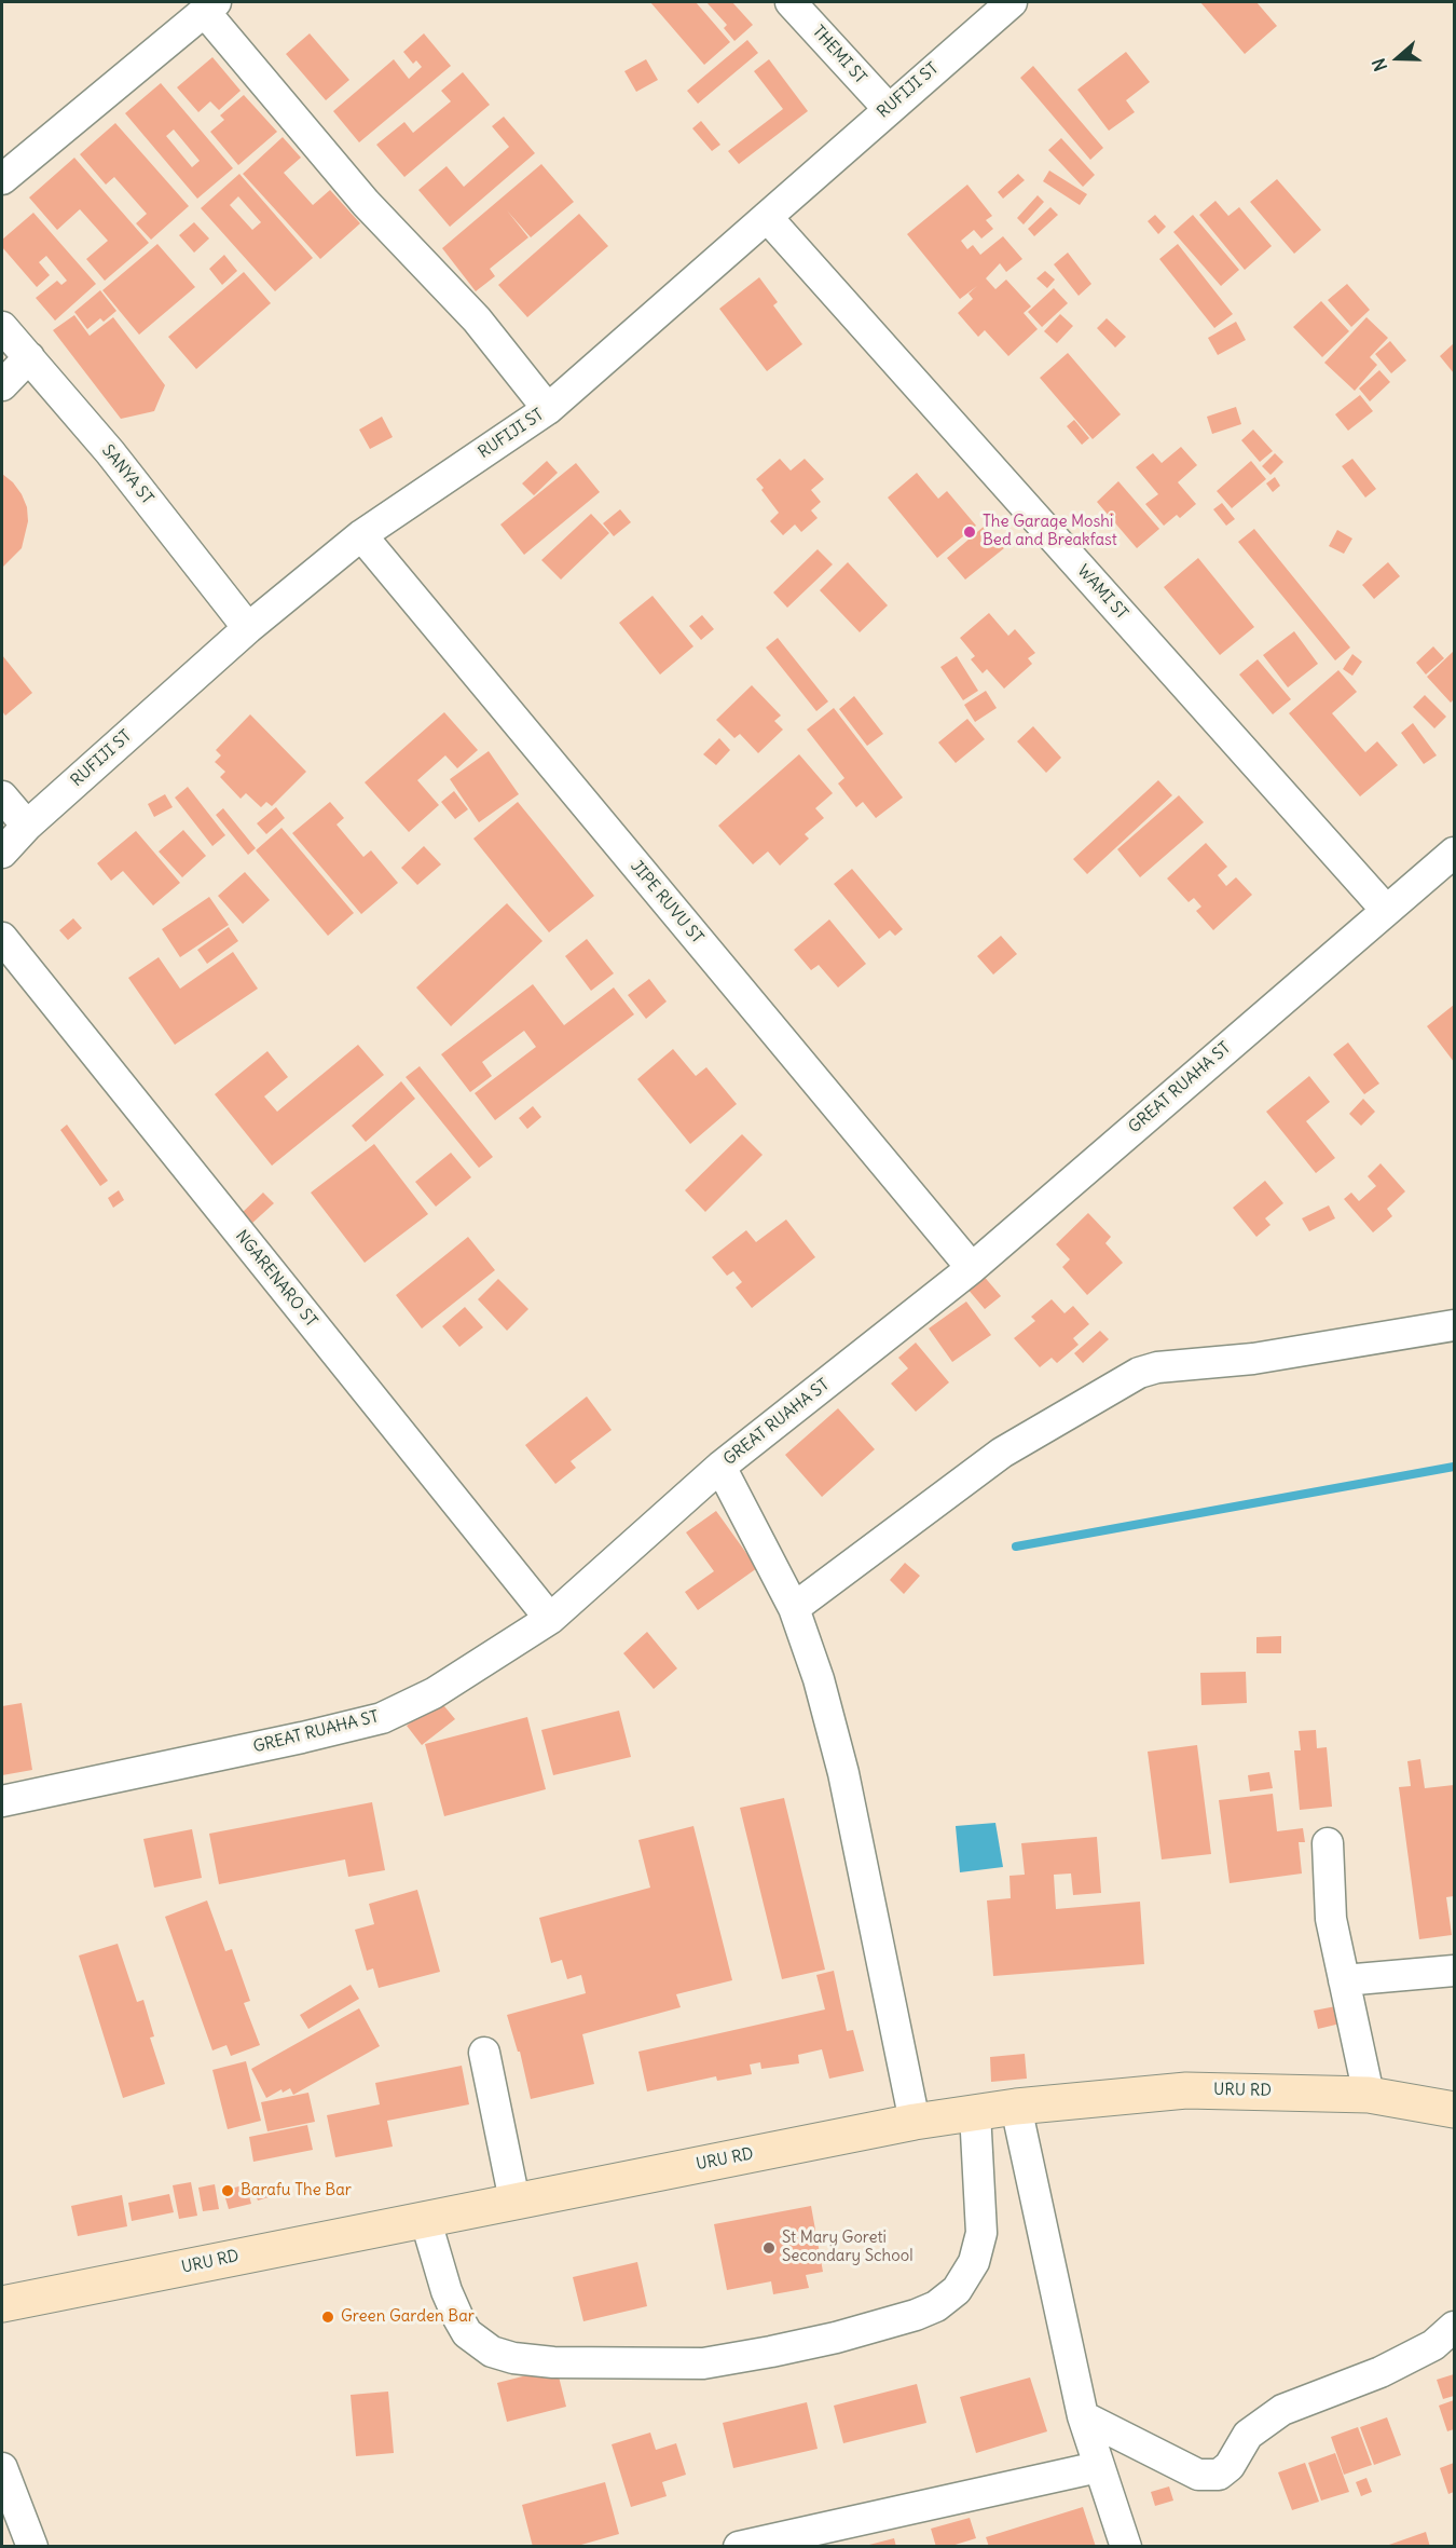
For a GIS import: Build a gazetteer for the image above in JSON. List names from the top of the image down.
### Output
{
  "streets": {
    "street": [
      "THEMI ST",
      "RUFIJI ST",
      "SANYA ST",
      "WAMI ST",
      "JIPE RUVU ST",
      "GREAT RUAHA ST",
      "NGARENARO ST",
      "URU RD"
    ]
  },
  "crossings": [
    ["THEMI ST", "RUFIJI ST"],
    ["RUFIJI ST", "SANYA ST"],
    ["RUFIJI ST", "WAMI ST"],
    ["RUFIJI ST", "JIPE RUVU ST"],
    ["WAMI ST", "GREAT RUAHA ST"],
    ["JIPE RUVU ST", "GREAT RUAHA ST"],
    ["GREAT RUAHA ST", "NGARENARO ST"]
  ],
  "places": [
    "The Garage Moshi Bed and Breakfast",
    "Barafu The Bar",
    "St Mary Goreti Secondary School",
    "Green Garden Bar"
  ],
  "north": "left"
}
